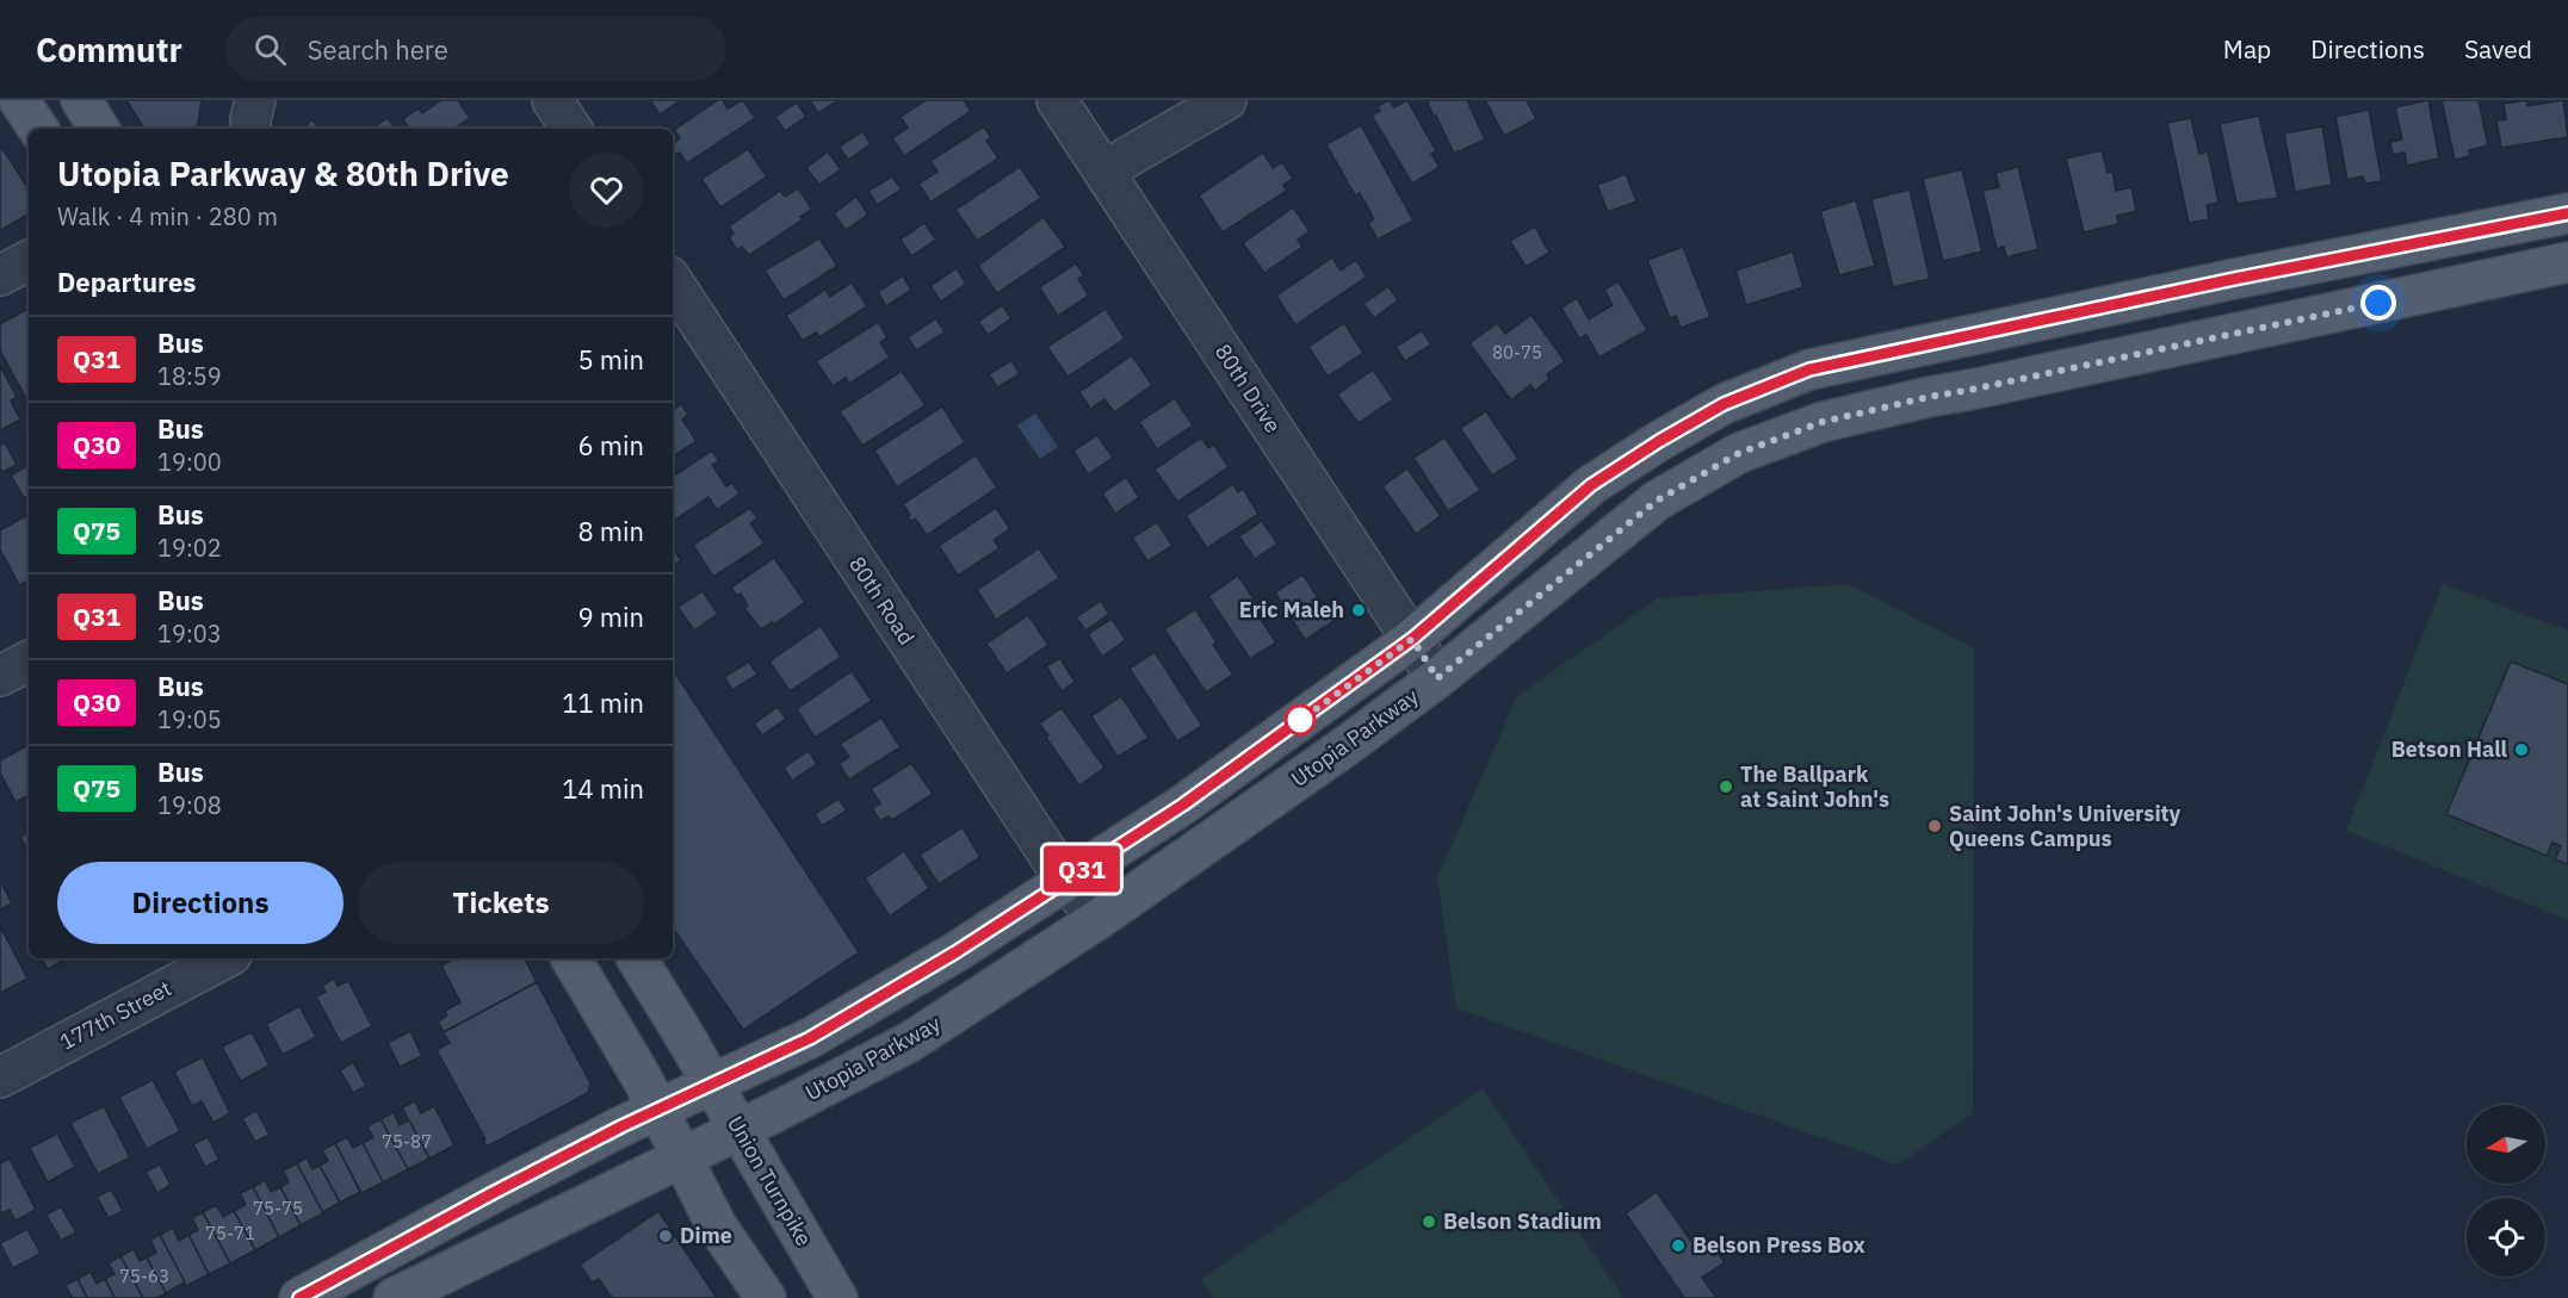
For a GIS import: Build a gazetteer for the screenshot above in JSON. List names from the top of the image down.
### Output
{
  "streets": {
    "main road": ["Utopia Parkway", "Union Turnpike"],
    "street": ["80th Drive", "80th Road", "177th Street"]
  },
  "crossings": [
    ["80th Drive", "Utopia Parkway"],
    ["80th Road", "Utopia Parkway"],
    ["Utopia Parkway", "Union Turnpike"]
  ],
  "places": [
    "Eric Maleh",
    "Betson Hall",
    "The Ballpark at Saint John's",
    "Saint John's University Queens Campus",
    "Belson Stadium",
    "Dime",
    "Belson Press Box"
  ],
  "lines": ["bus line Q31"],
  "house_numbers": [
    "80-75",
    "75-87",
    "75-75",
    "75-71",
    "75-63"
  ],
  "north": "left",
  "page": {
    "header": "Commutr",
    "search": "Search here",
    "nav": ["Map", "Directions", "Saved"],
    "on_map": "Q31",
    "heading": [
      ["Utopia Parkway & 80th Drive", "Walk · 4 min · 280 m"],
      "Departures"
    ],
    "list": [
      {
        "mark": "Q31",
        "name": "Bus",
        "note": "18:59",
        "value": "5 min"
      },
      {
        "mark": "Q30",
        "name": "Bus",
        "note": "19:00",
        "value": "6 min"
      },
      {
        "mark": "Q75",
        "name": "Bus",
        "note": "19:02",
        "value": "8 min"
      },
      {
        "mark": "Q31",
        "name": "Bus",
        "note": "19:03",
        "value": "9 min"
      },
      {
        "mark": "Q30",
        "name": "Bus",
        "note": "19:05",
        "value": "11 min"
      },
      {
        "mark": "Q75",
        "name": "Bus",
        "note": "19:08",
        "value": "14 min"
      }
    ],
    "buttons": ["Directions", "Tickets"]
  }
}
